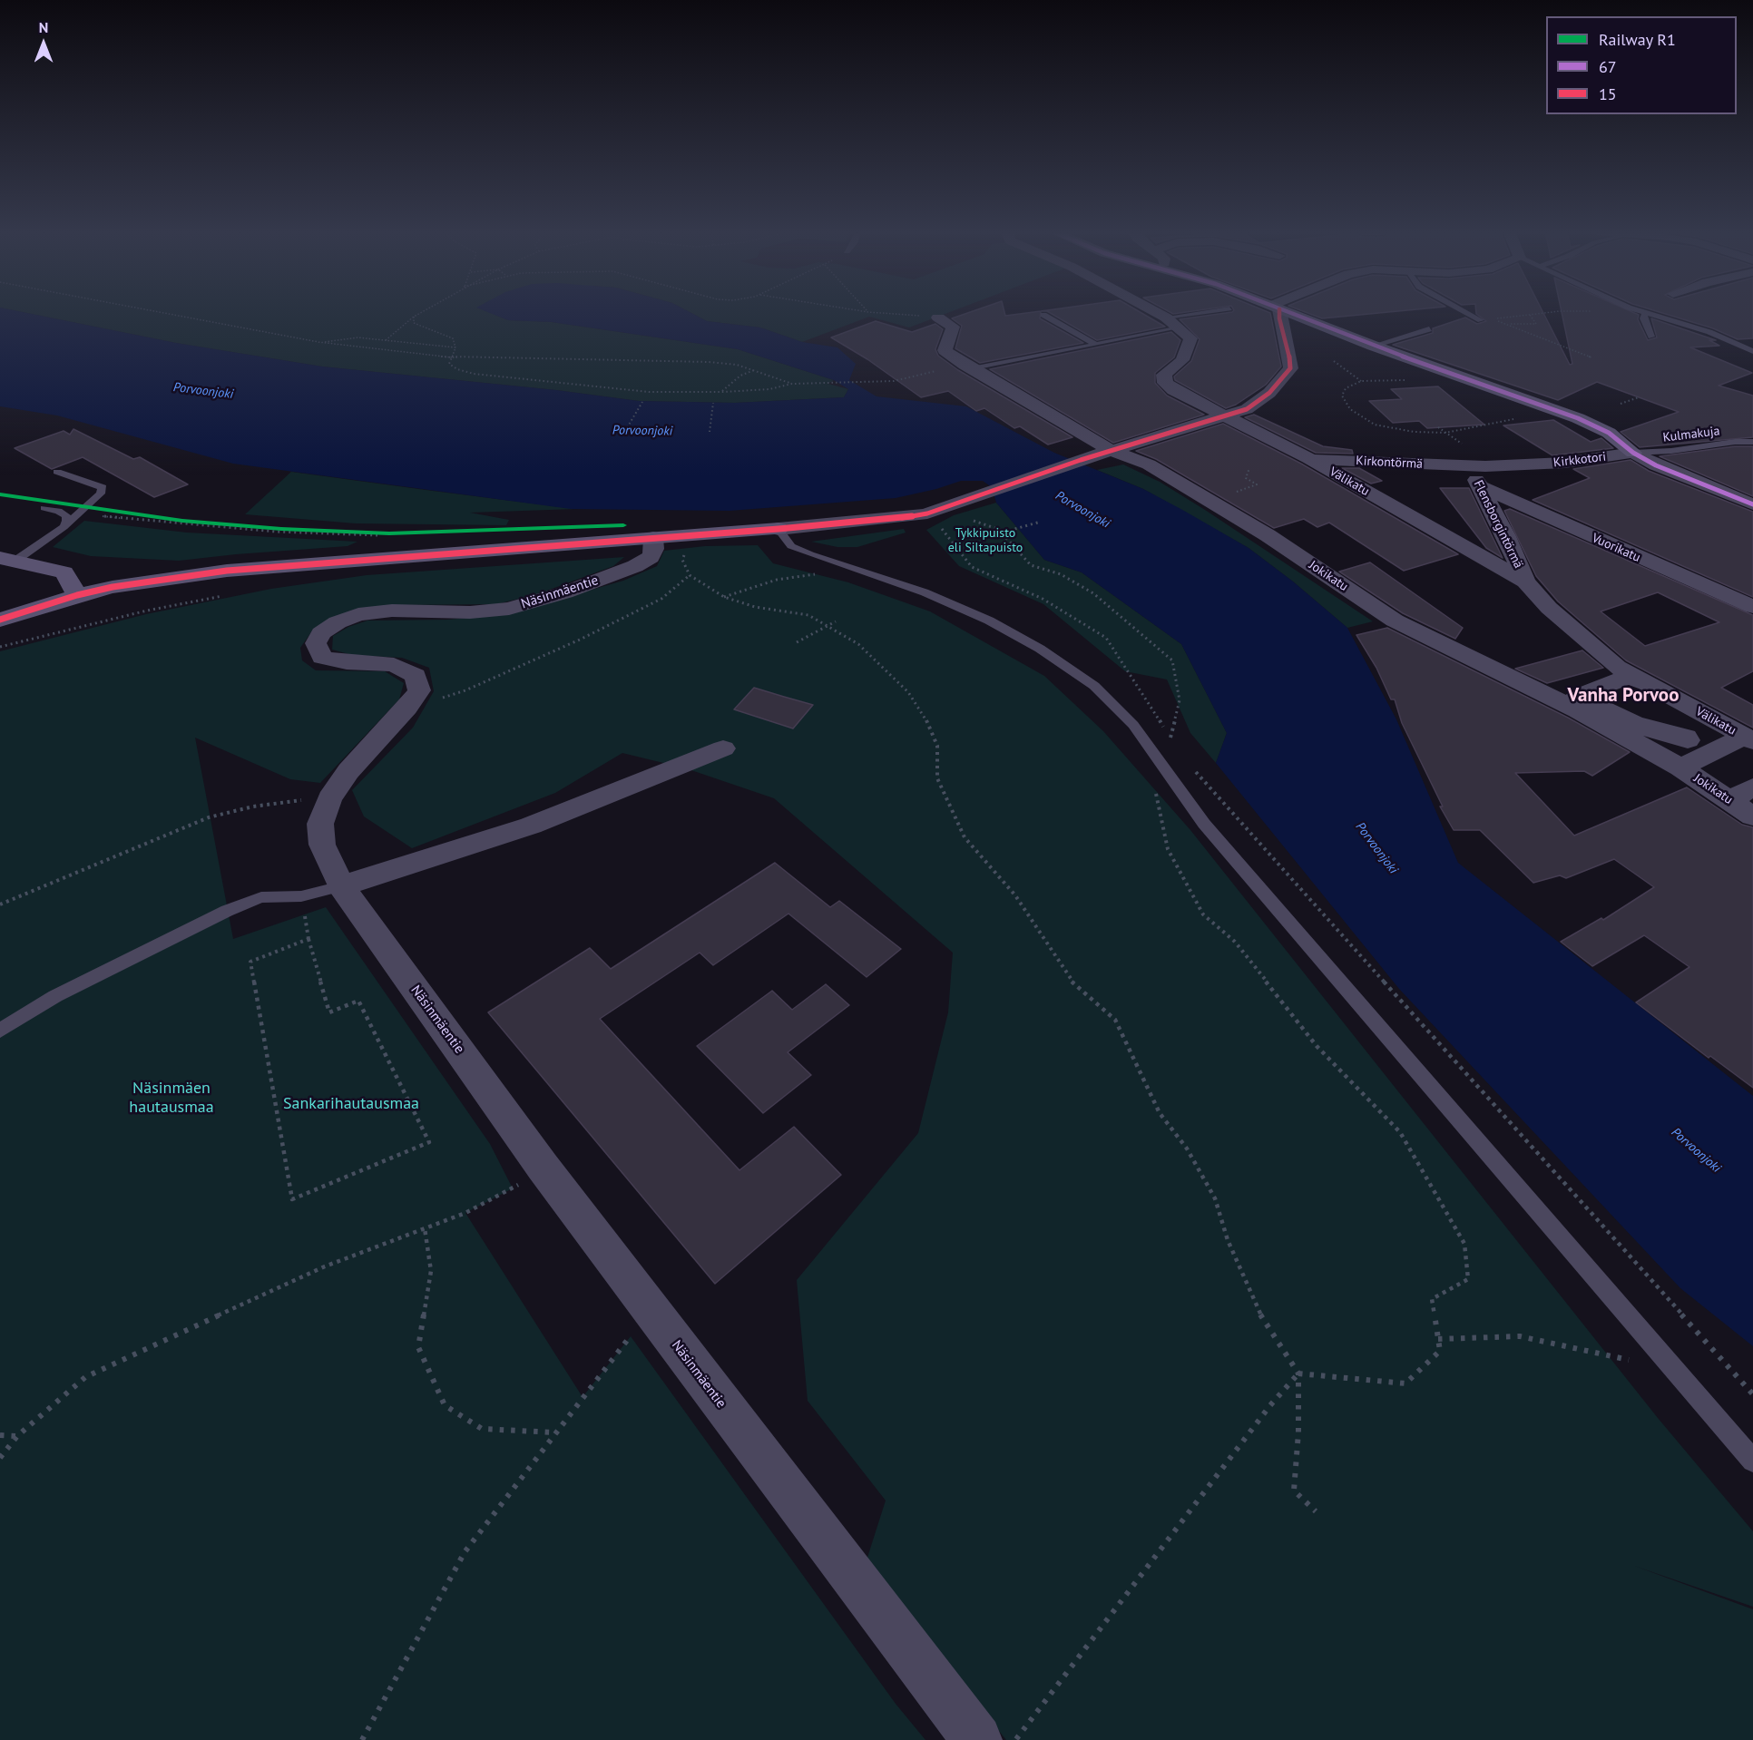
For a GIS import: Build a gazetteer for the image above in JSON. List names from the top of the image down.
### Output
{
  "streets": {
    "street": [
      "Kirkkotori",
      "Kirkontörmä",
      "Välikatu",
      "Flensborgintörmä",
      "Vuorikatu",
      "Jokikatu",
      "Näsinmäentie"
    ],
    "lane": ["Kulmakuja"]
  },
  "crossings": [
    ["Kulmakuja", "Kirkkotori"],
    ["Kirkkotori", "Kirkontörmä"],
    ["Kirkkotori", "Flensborgintörmä"],
    ["Kirkontörmä", "Välikatu"],
    ["Kirkontörmä", "Flensborgintörmä"],
    ["Välikatu", "Flensborgintörmä"],
    ["Flensborgintörmä", "Vuorikatu"]
  ],
  "districts": ["Vanha Porvoo"],
  "water": ["Porvoonjoki"],
  "parks": ["Tykkipuisto eli Siltapuisto", "Näsinmäen hautausmaa", "Sankarihautausmaa"],
  "lines": ["transit line 67", "transit line 15", "rail line R1"],
  "legend": ["Railway R1", "67", "15"],
  "north": "top"
}
